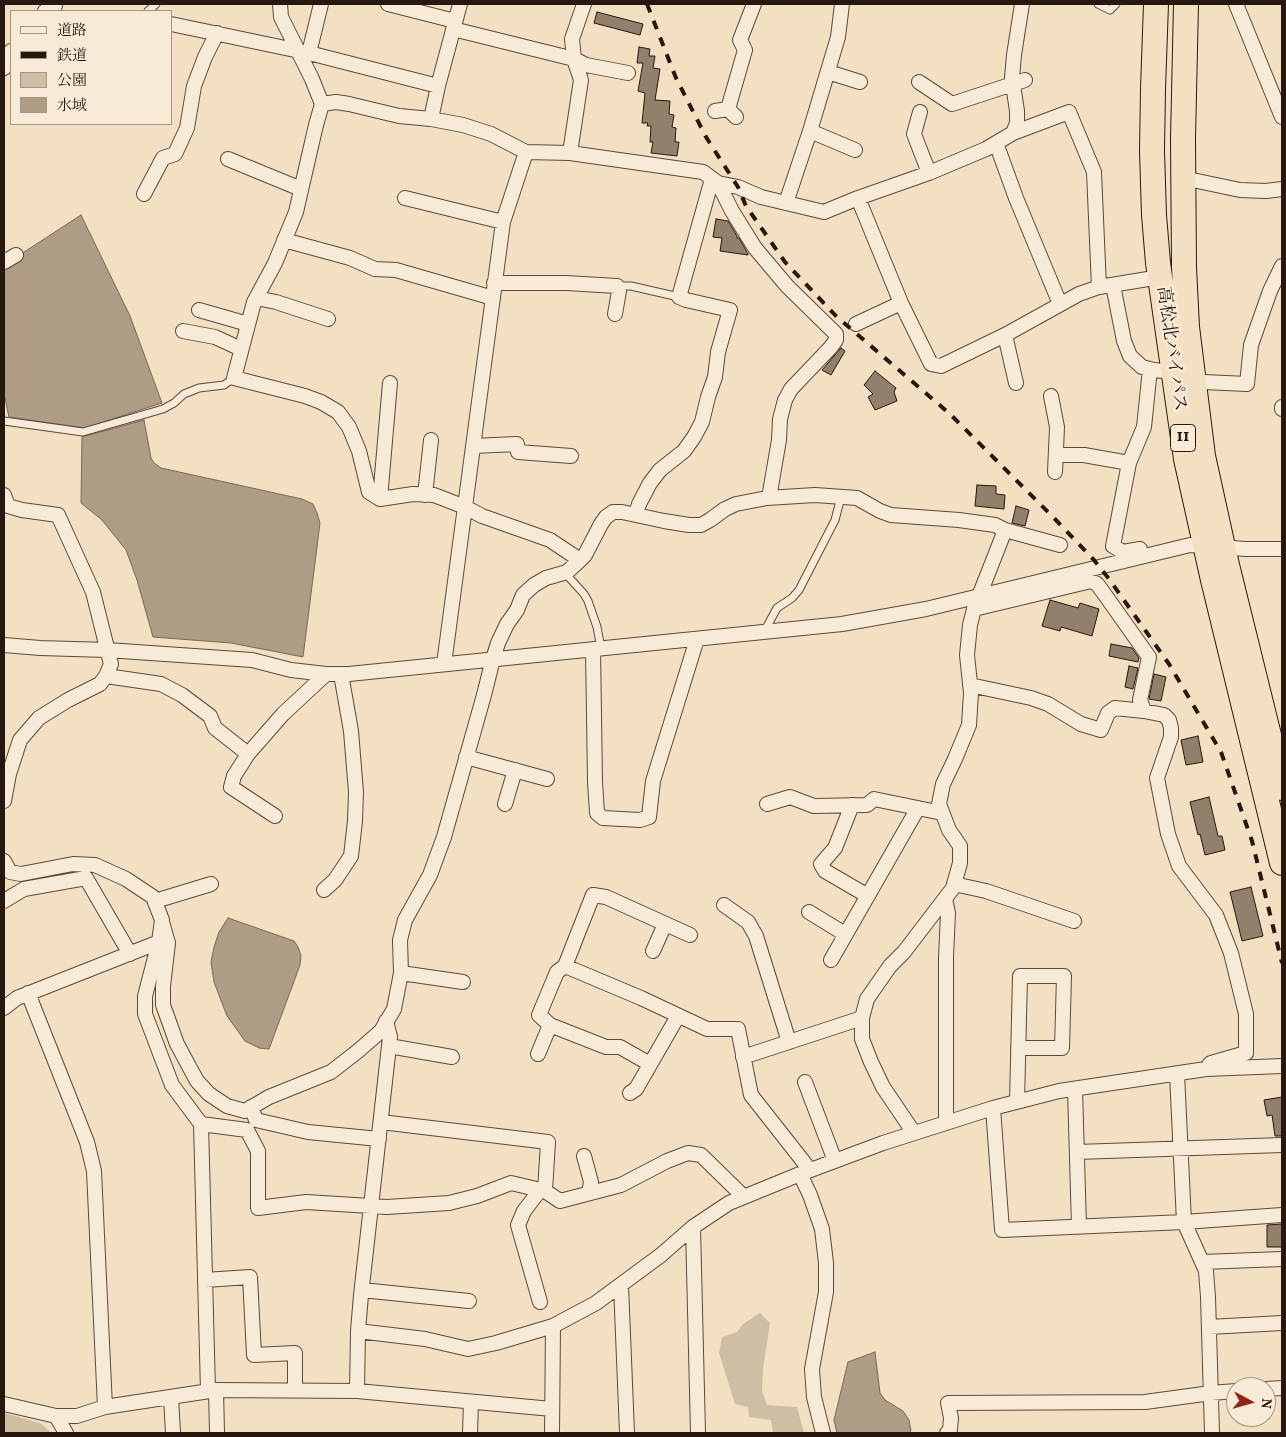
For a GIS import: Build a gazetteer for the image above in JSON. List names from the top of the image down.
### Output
{
  "streets": {
    "highway": ["高松北バイパス", "11"]
  },
  "legend": [
    "道路",
    "鉄道",
    "公園",
    "水域"
  ],
  "north": "right"
}
